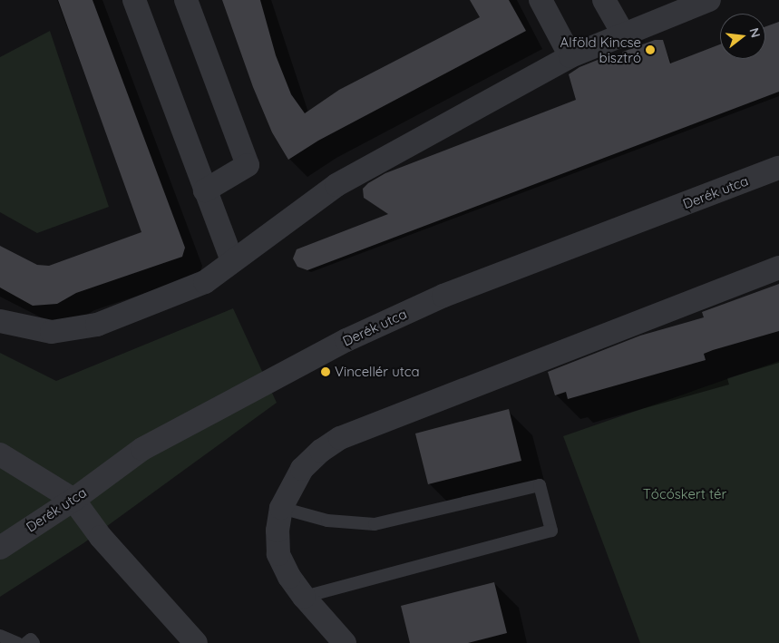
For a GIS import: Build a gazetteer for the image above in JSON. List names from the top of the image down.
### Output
{
  "streets": {
    "street": ["Derék utca"]
  },
  "parks": ["Tócóskert tér"],
  "places": ["Alföld Kincse bisztró", "Vincellér utca"],
  "north": "right"
}
